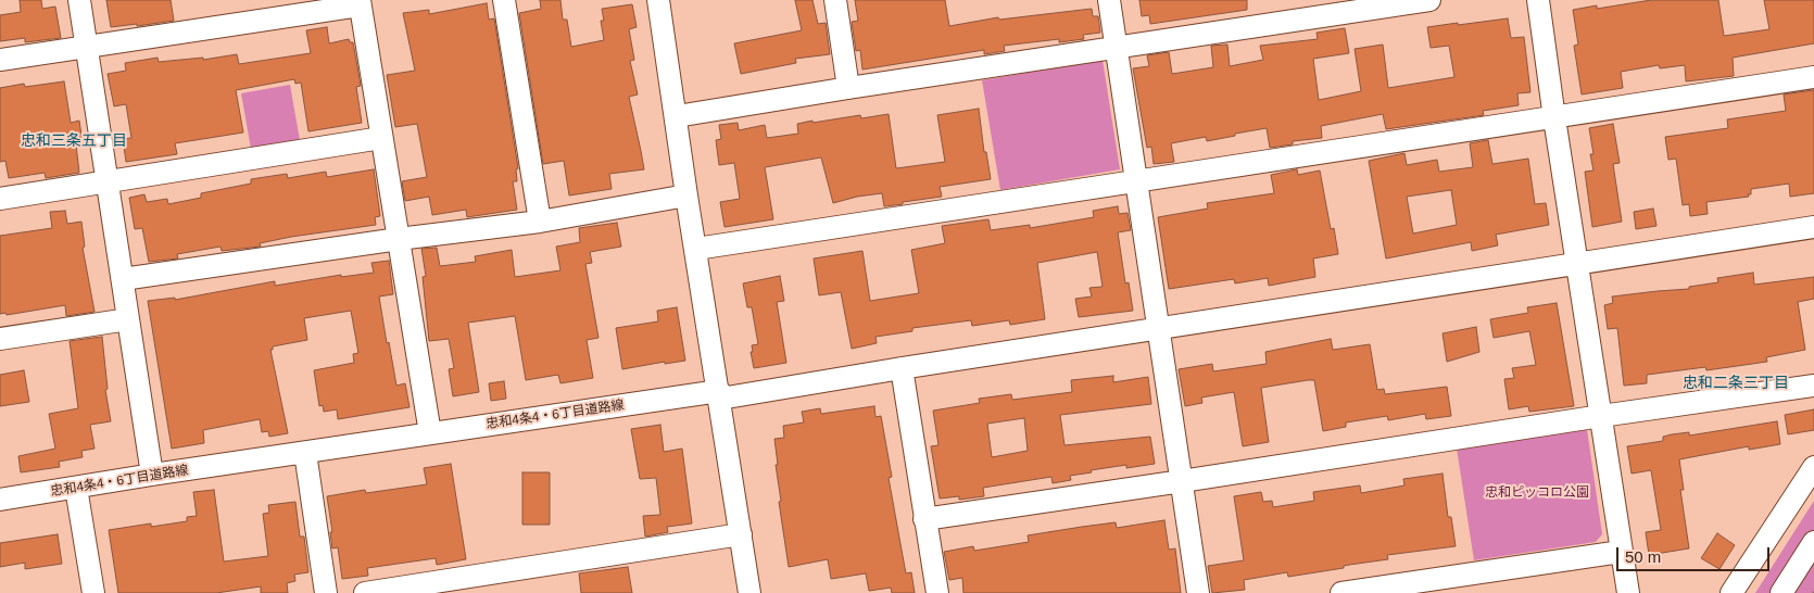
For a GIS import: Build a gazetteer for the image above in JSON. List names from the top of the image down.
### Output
{
  "streets": {
    "street": ["忠和4条4・6丁目道路線"]
  },
  "districts": ["忠和三条五丁目", "忠和二条三丁目"],
  "parks": ["忠和ピッコロ公園"],
  "scale_bar": "50 m"
}
